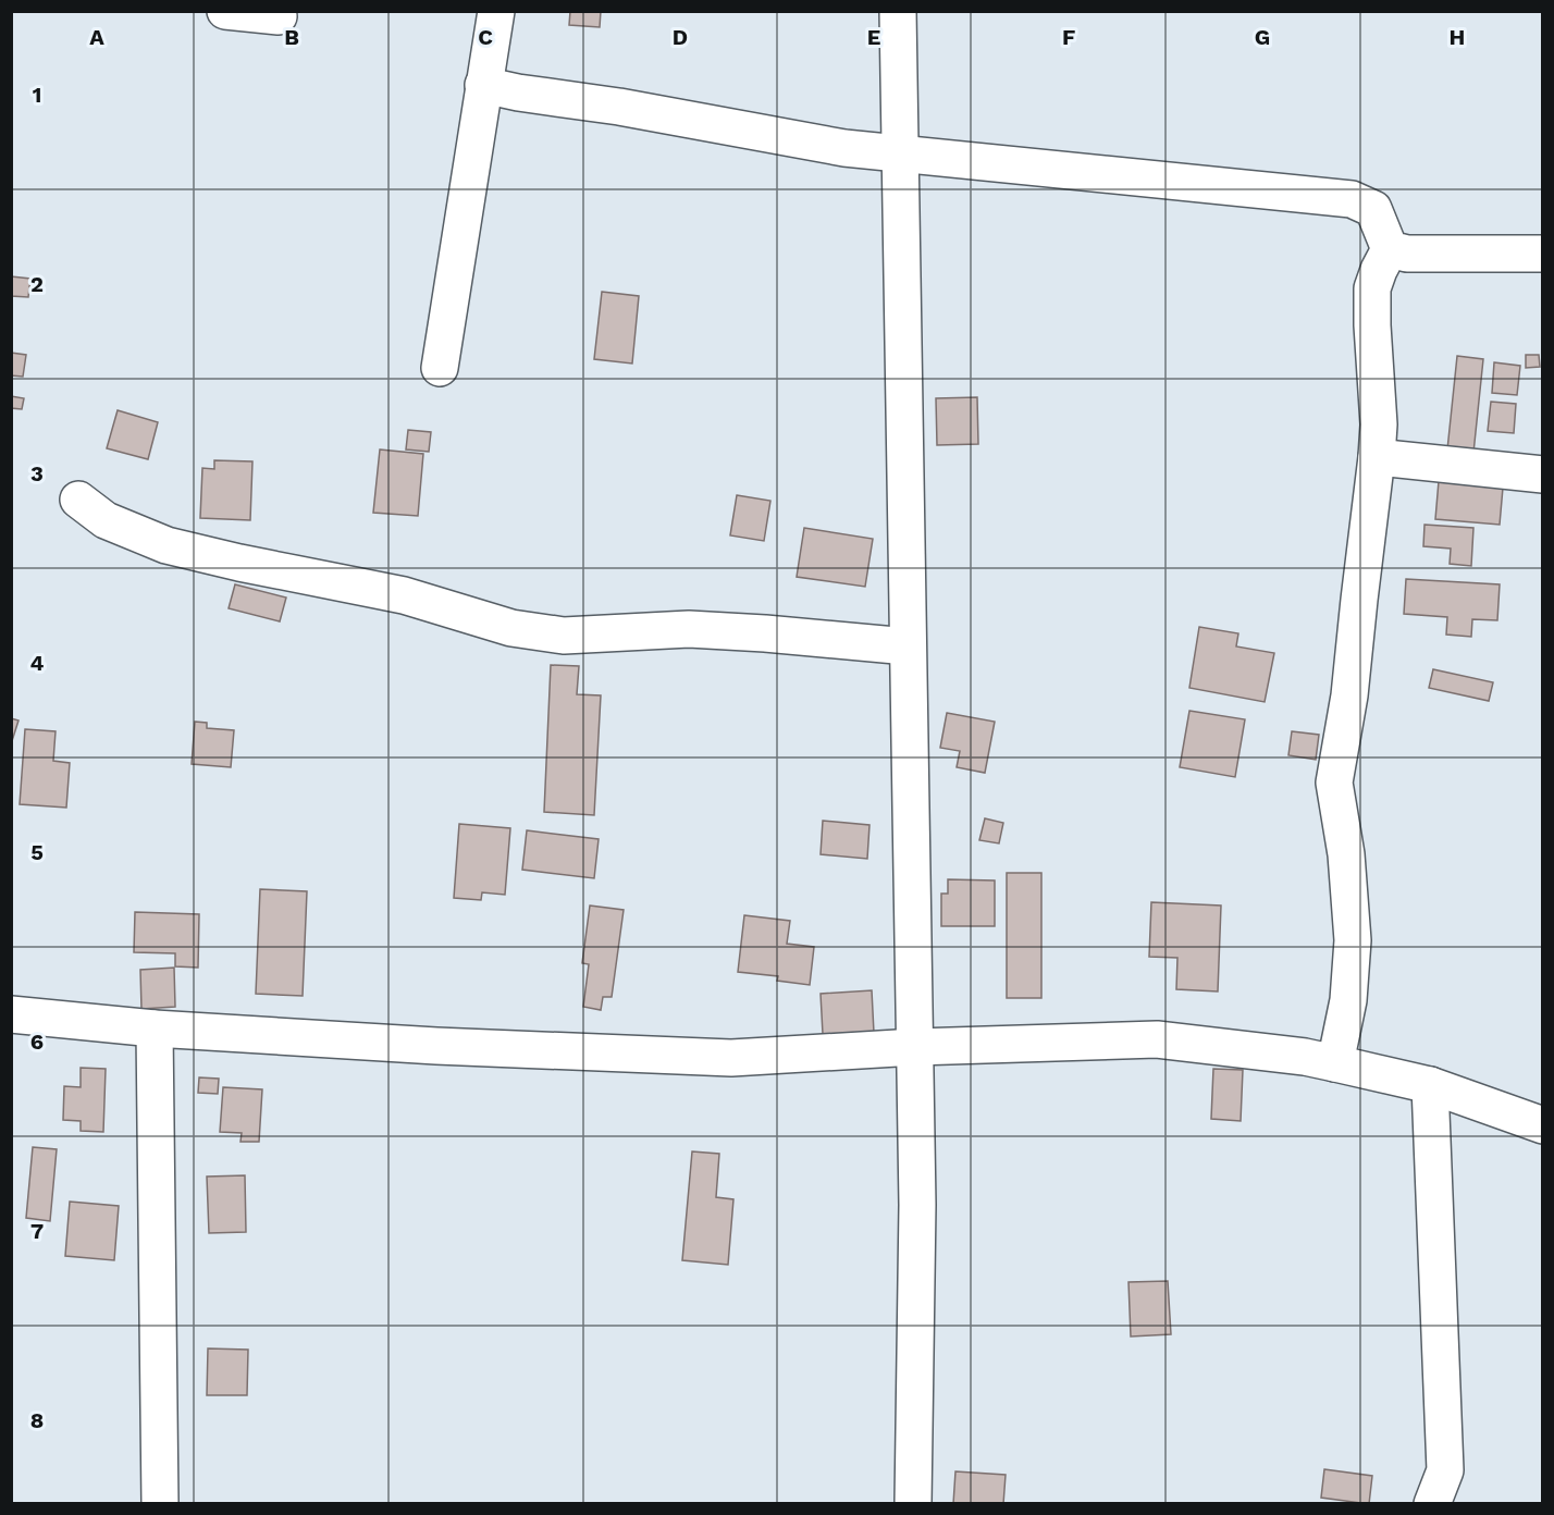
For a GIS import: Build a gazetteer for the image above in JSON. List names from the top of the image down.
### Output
{
  "grid": {
    "columns": [
      "A",
      "B",
      "C",
      "D",
      "E",
      "F",
      "G",
      "H"
    ],
    "rows": [
      "1",
      "2",
      "3",
      "4",
      "5",
      "6",
      "7",
      "8"
    ]
  }
}
